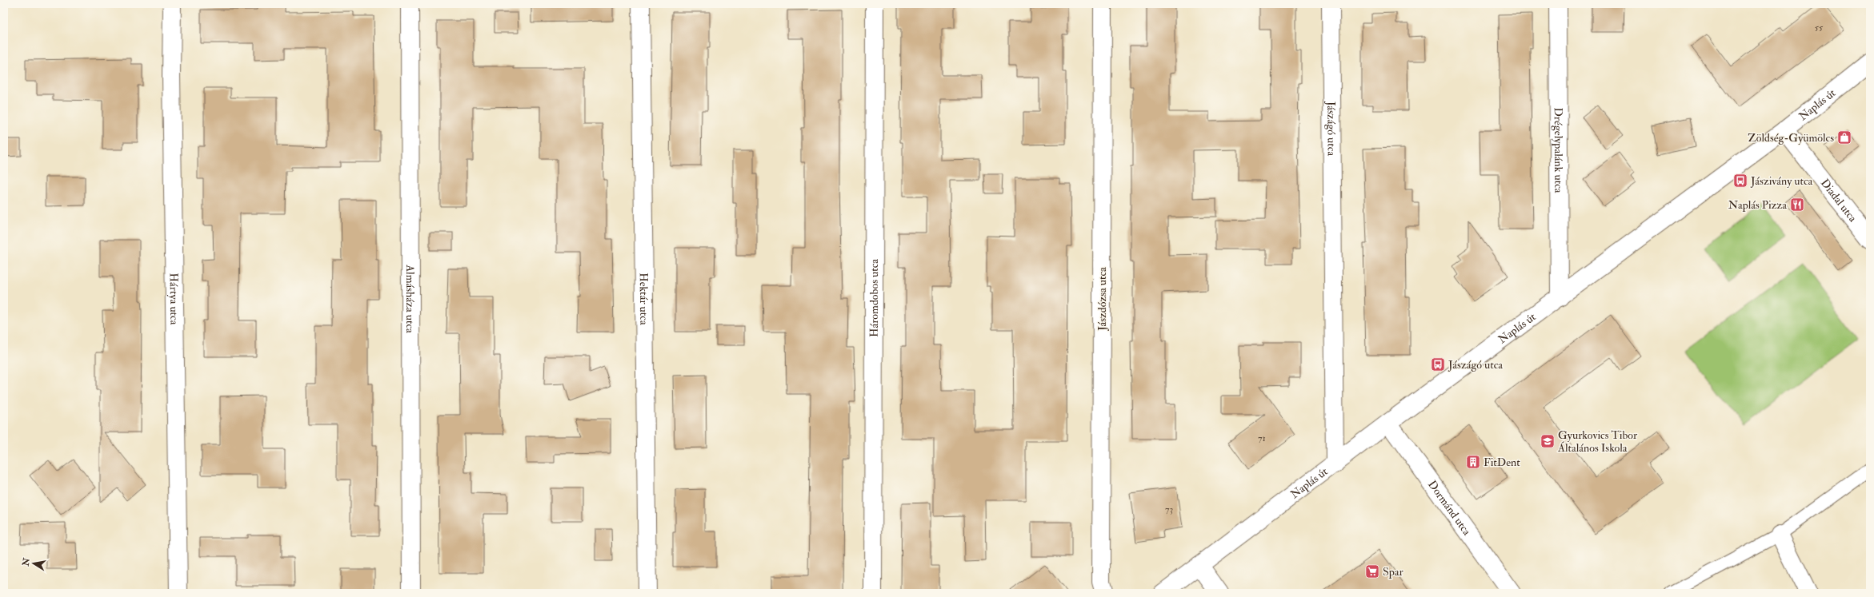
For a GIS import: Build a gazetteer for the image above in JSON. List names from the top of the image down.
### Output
{
  "streets": {
    "street": [
      "Naplás út",
      "Jászágó utca",
      "Drégelypalánk utca",
      "Diadal utca",
      "Almásháza utca",
      "Hektár utca",
      "Hártya utca",
      "Háromdobos utca",
      "Jászdózsa utca",
      "Dormánd utca"
    ]
  },
  "crossings": [
    ["Naplás út", "Jászágó utca"],
    ["Naplás út", "Drégelypalánk utca"],
    ["Naplás út", "Diadal utca"],
    ["Naplás út", "Dormánd utca"]
  ],
  "places": {
    "shop": ["Zöldség-Gyümölcs"],
    "bus stop": ["Jászivány utca", "Jászágó utca"],
    "restaurant": ["Naplás Pizza"],
    "school or university": ["Gyurkovics Tibor Általános Iskola"],
    "building": ["FitDent"],
    "supermarket": ["Spar"]
  },
  "house_numbers": ["55", "71", "73"],
  "north": "left"
}
